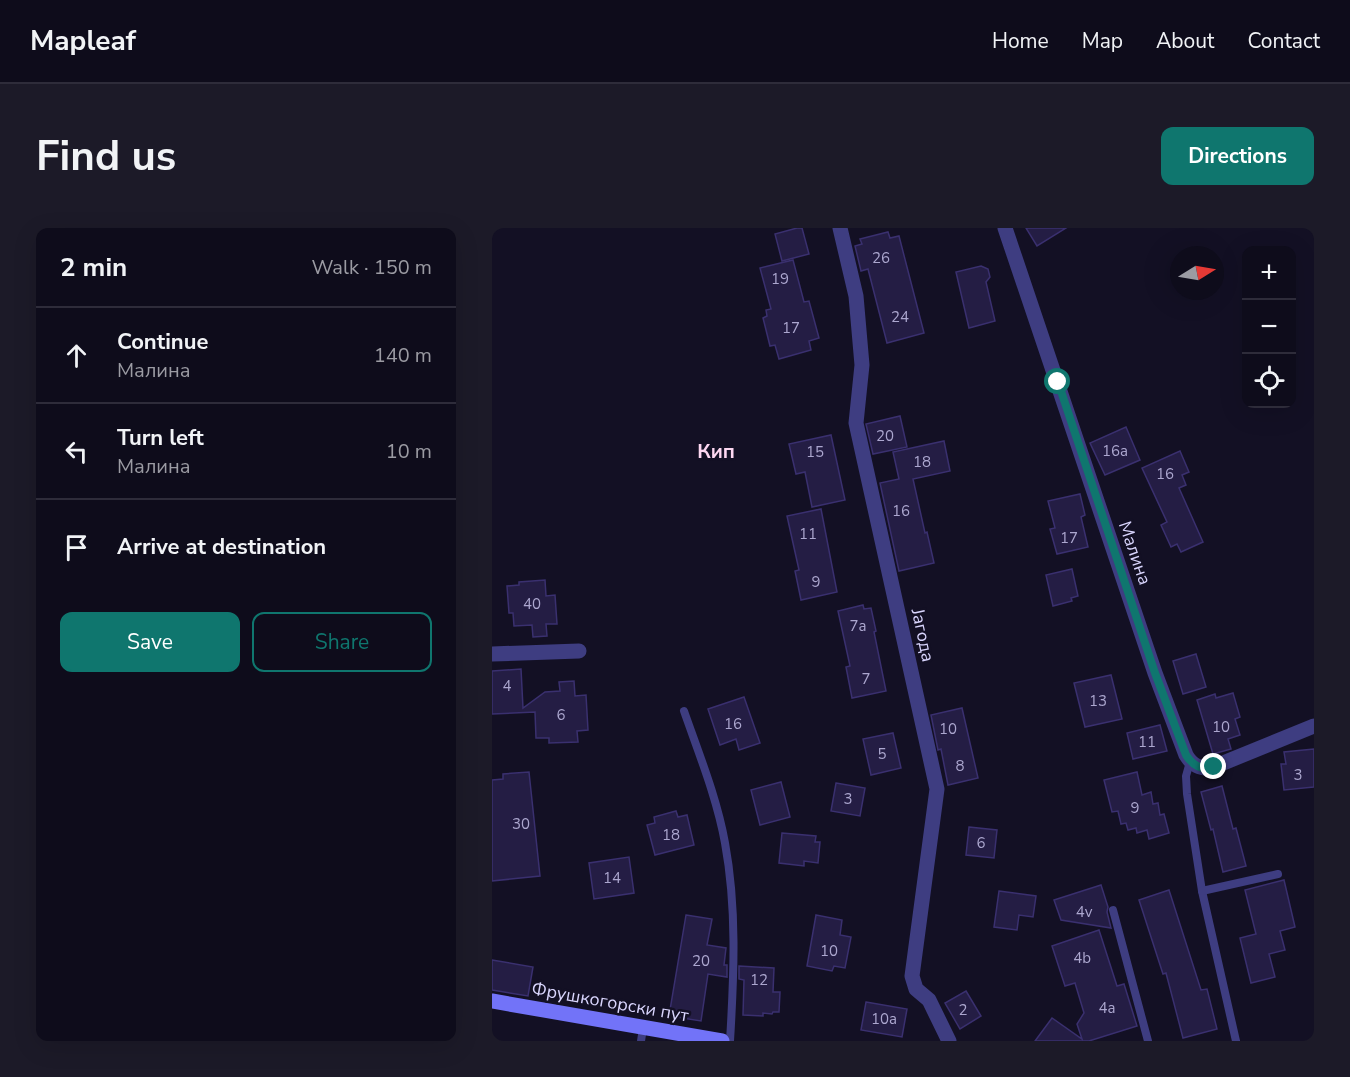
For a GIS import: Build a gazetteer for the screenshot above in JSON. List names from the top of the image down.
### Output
{
  "streets": {
    "street": ["Малина", "Јагода", "Фрушкогорски пут"]
  },
  "districts": ["Кип"],
  "house_numbers": [
    "26",
    "19",
    "24",
    "17",
    "20",
    "16a",
    "15",
    "18",
    "16",
    "16",
    "11",
    "17",
    "9",
    "40",
    "7a",
    "7",
    "4",
    "13",
    "6",
    "16",
    "10",
    "10",
    "11",
    "5",
    "8",
    "3",
    "3",
    "9",
    "30",
    "18",
    "6",
    "14",
    "4v",
    "10",
    "4b",
    "20",
    "12",
    "4a",
    "2",
    "10a"
  ],
  "north": "right",
  "page": {
    "header": "Mapleaf",
    "nav": [
      "Home",
      "Map",
      "About",
      "Contact"
    ],
    "buttons": [
      "Directions",
      ["Save", "Share"]
    ],
    "title": "Find us",
    "heading": ["2 min", "Walk · 150 m"],
    "map_buttons": ["+", "−"],
    "list": [
      ["Continue", "Малина", "140 m"],
      ["Turn left", "Малина", "10 m"],
      "Arrive at destination"
    ]
  }
}
